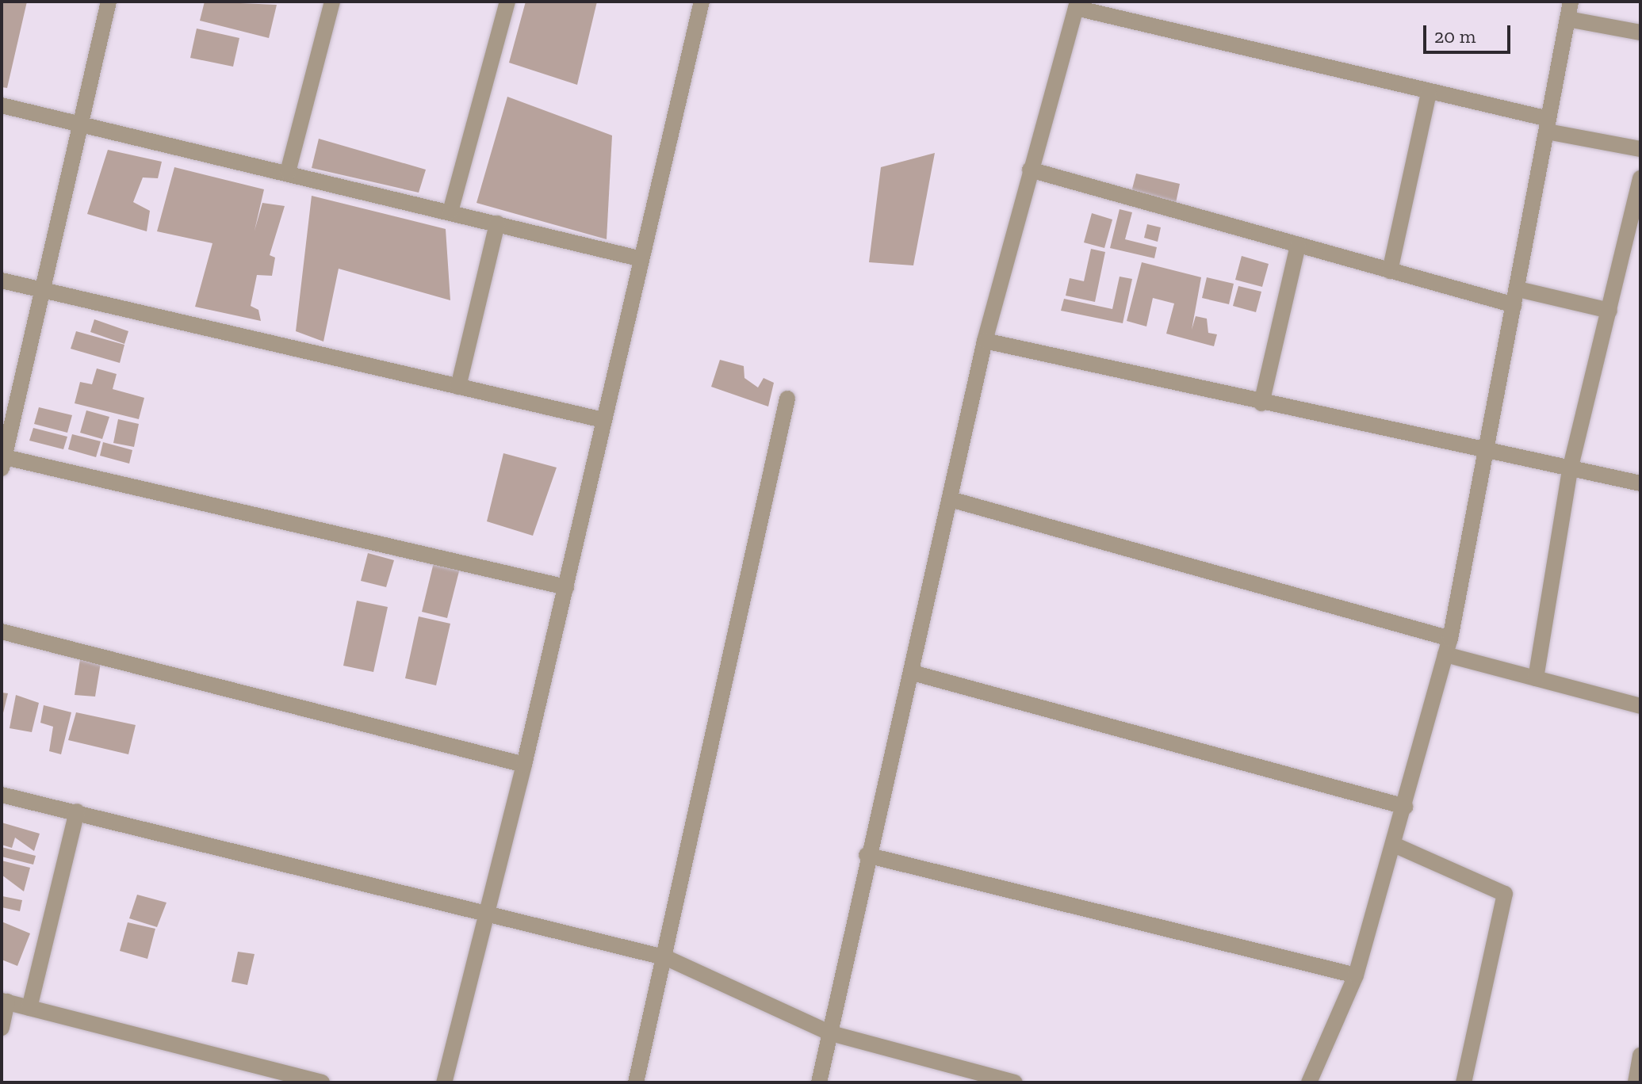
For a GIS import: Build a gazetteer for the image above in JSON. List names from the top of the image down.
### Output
{
  "scale_bar": "20 m"
}
